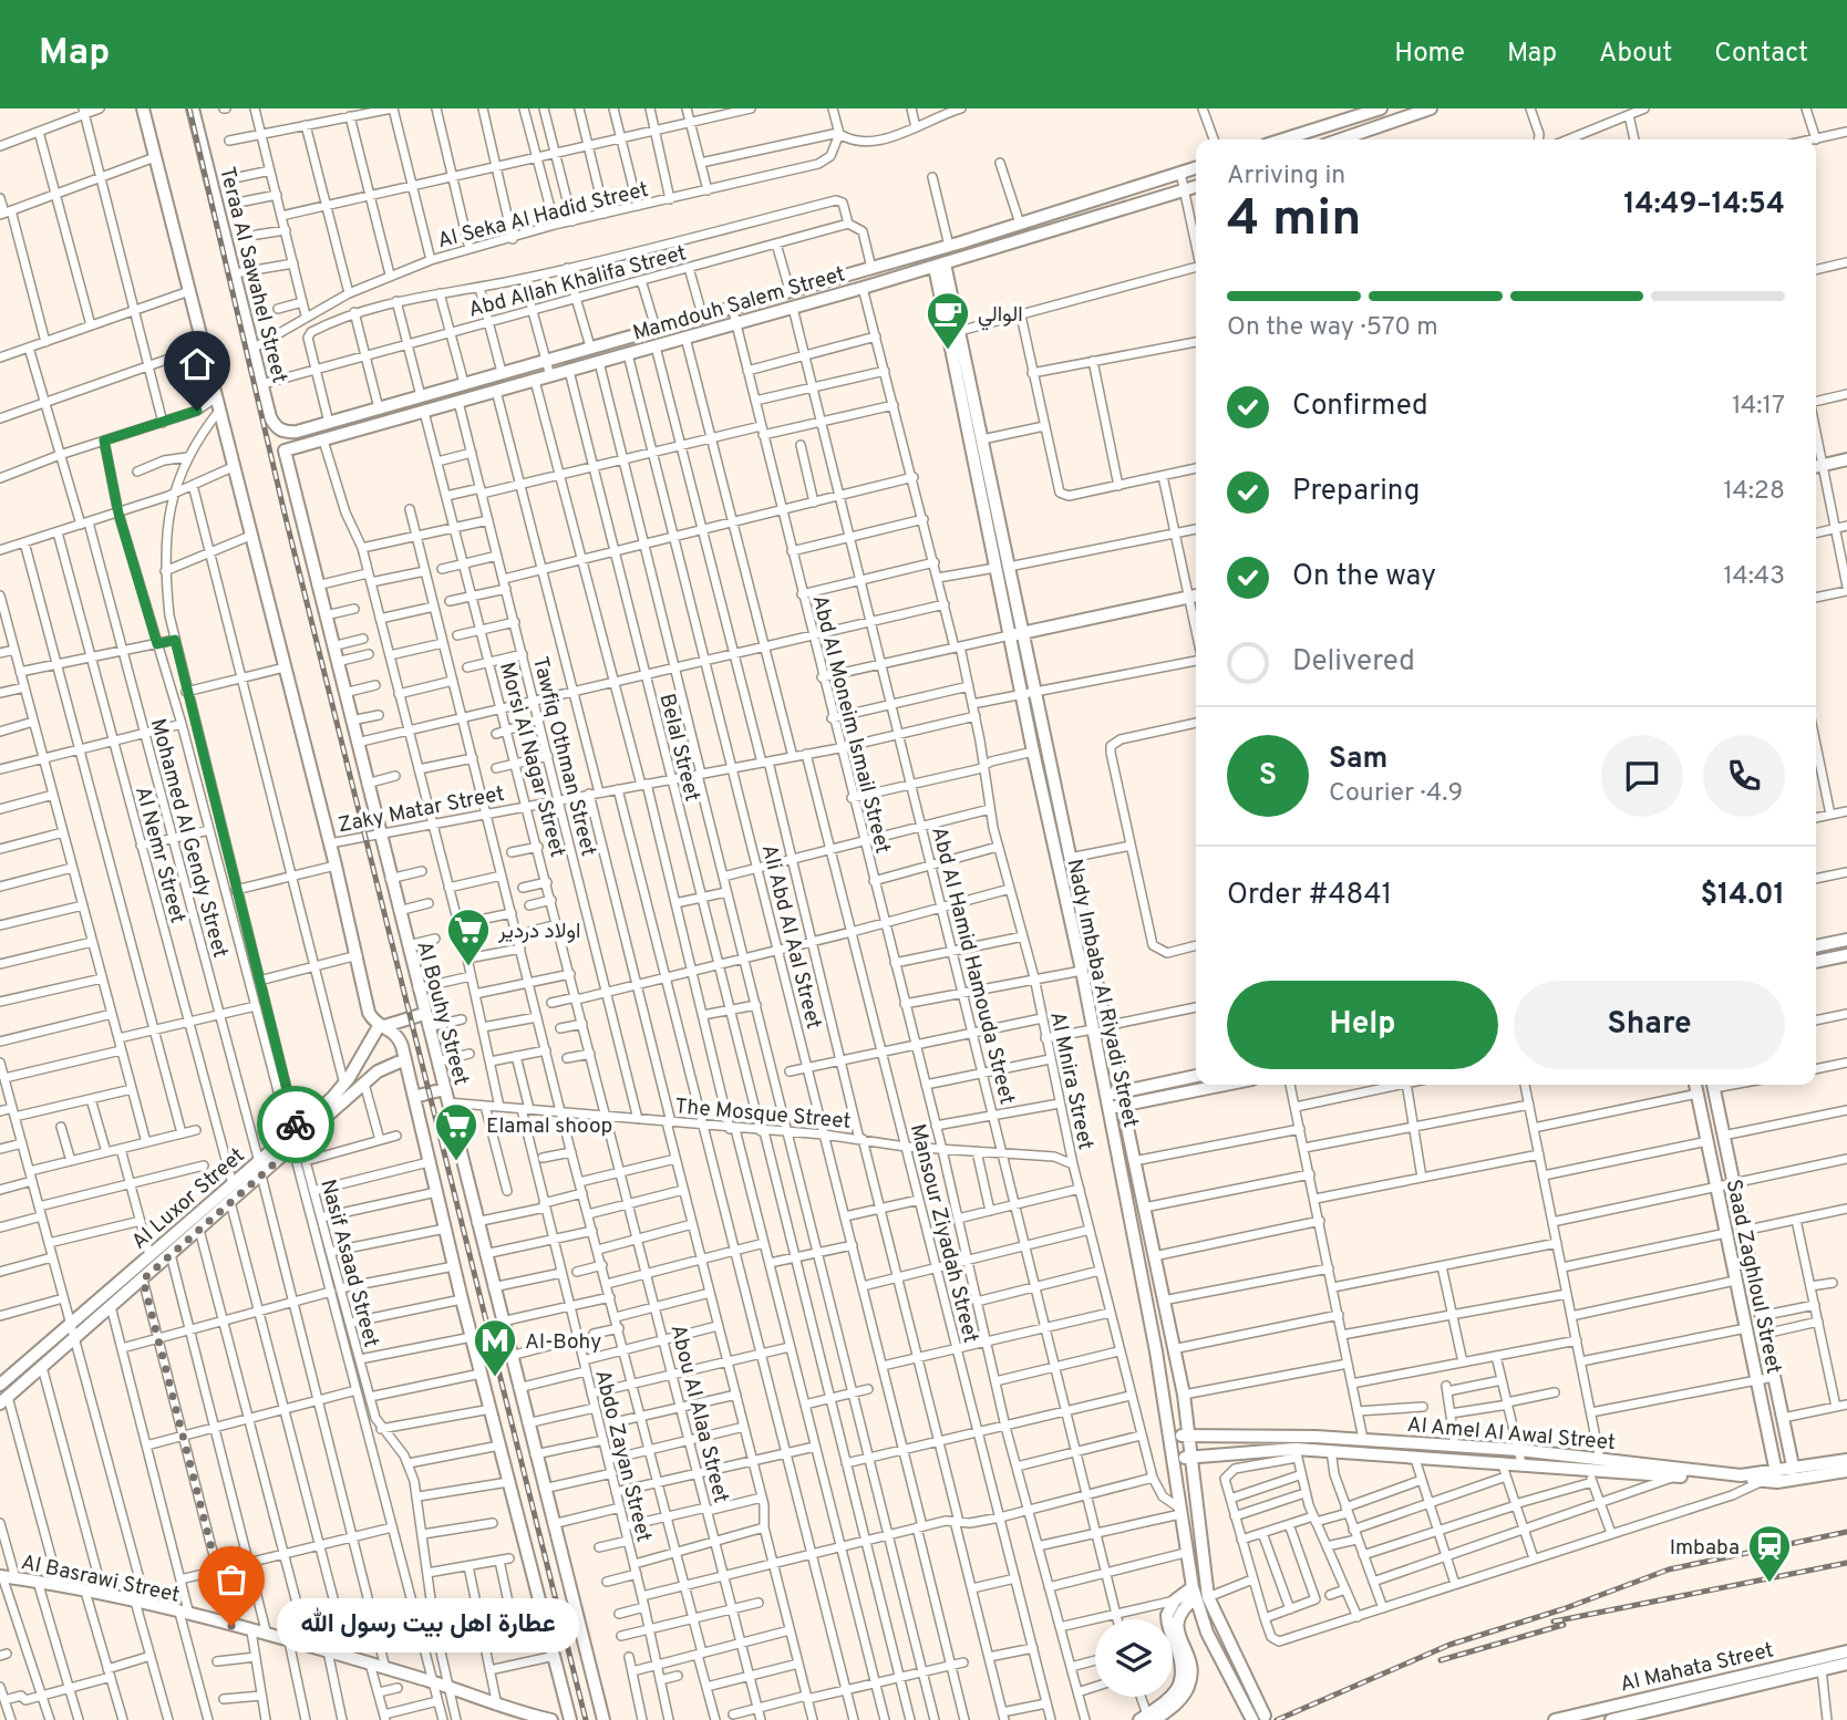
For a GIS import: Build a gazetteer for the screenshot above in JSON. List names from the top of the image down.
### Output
{
  "streets": {
    "main road": [
      "Teraa Al Sawahel Street",
      "Mamdouh Salem Street",
      "Nady Imbaba Al Riyadi Street",
      "Al Bouhy Street",
      "Al Luxor Street",
      "Saad Zaghloul Street",
      "Al Amel Al Awal Street",
      "Al Basrawi Street",
      "Al Mahata Street"
    ],
    "street": [
      "Al Seka Al Hadid Street",
      "Abd Allah Khalifa Street",
      "Abd Al Moneim Ismail Street",
      "Belal Street",
      "Tawfiq Othman Street",
      "Morsi Al Nagar Street",
      "Zaky Matar Street",
      "Mohamed Al Gendy Street",
      "Al Nemr Street",
      "Ali Abd Al Aal Street",
      "Abd Al Hamid Hamouda Street",
      "Al Mnira Street",
      "The Mosque Street",
      "Mansour Ziyadah Street",
      "Nasif Asaad Street",
      "Abou Al Alaa Street",
      "Abdo Zayan Street"
    ]
  },
  "crossings": [
    ["Al Seka Al Hadid Street", "Teraa Al Sawahel Street"],
    ["Teraa Al Sawahel Street", "Abd Allah Khalifa Street"],
    ["Teraa Al Sawahel Street", "Mamdouh Salem Street"],
    ["Mamdouh Salem Street", "Abd Al Moneim Ismail Street"],
    ["Mamdouh Salem Street", "Belal Street"],
    ["Mamdouh Salem Street", "Tawfiq Othman Street"],
    ["Mamdouh Salem Street", "Morsi Al Nagar Street"],
    ["Mamdouh Salem Street", "Ali Abd Al Aal Street"],
    ["Mamdouh Salem Street", "Abd Al Hamid Hamouda Street"],
    ["Mamdouh Salem Street", "Nady Imbaba Al Riyadi Street"],
    ["Mamdouh Salem Street", "Al Bouhy Street"],
    ["Mamdouh Salem Street", "Al Mnira Street"],
    ["Abd Al Moneim Ismail Street", "Zaky Matar Street"],
    ["Abd Al Moneim Ismail Street", "The Mosque Street"],
    ["Belal Street", "Zaky Matar Street"],
    ["Belal Street", "The Mosque Street"],
    ["Tawfiq Othman Street", "Zaky Matar Street"],
    ["Tawfiq Othman Street", "The Mosque Street"],
    ["Morsi Al Nagar Street", "Zaky Matar Street"],
    ["Morsi Al Nagar Street", "The Mosque Street"],
    ["Morsi Al Nagar Street", "Abou Al Alaa Street"],
    ["Zaky Matar Street", "Ali Abd Al Aal Street"],
    ["Zaky Matar Street", "Abd Al Hamid Hamouda Street"],
    ["Zaky Matar Street", "Al Bouhy Street"],
    ["Zaky Matar Street", "Al Mnira Street"],
    ["Zaky Matar Street", "Mansour Ziyadah Street"],
    ["Mohamed Al Gendy Street", "Al Luxor Street"],
    ["Al Nemr Street", "Al Luxor Street"],
    ["Ali Abd Al Aal Street", "The Mosque Street"],
    ["Abd Al Hamid Hamouda Street", "The Mosque Street"],
    ["Nady Imbaba Al Riyadi Street", "Al Mnira Street"],
    ["Nady Imbaba Al Riyadi Street", "Al Amel Al Awal Street"],
    ["Al Bouhy Street", "The Mosque Street"],
    ["Al Mnira Street", "The Mosque Street"],
    ["The Mosque Street", "Mansour Ziyadah Street"],
    ["The Mosque Street", "Abou Al Alaa Street"],
    ["The Mosque Street", "Abdo Zayan Street"],
    ["Al Luxor Street", "Nasif Asaad Street"],
    ["Nasif Asaad Street", "Al Basrawi Street"],
    ["Saad Zaghloul Street", "Al Amel Al Awal Street"]
  ],
  "places": {
    "cafe": ["الوالي"],
    "supermarket": ["اولاد دردير", "Elamal shoop"],
    "metro station": ["Al-Bohy"],
    "station": ["Imbaba"],
    "other": ["عطارة اهل بيت رسول الله"]
  },
  "page": {
    "header": "Map",
    "nav": [
      "Home",
      "Map",
      "About",
      "Contact"
    ],
    "heading": ["4 min", "Arriving in", "14:49–14:54"],
    "panel": [
      "Sam",
      "Courier · 4.9",
      "Order #4841",
      "$14.01"
    ],
    "bar": "On the way · 570 m",
    "list": [
      ["Confirmed", "14:17"],
      ["Preparing", "14:28"],
      ["On the way", "14:43"],
      "Delivered"
    ],
    "round": "S",
    "buttons": ["Help", "Share"],
    "bubble": "عطارة اهل بيت رسول الله"
  }
}
